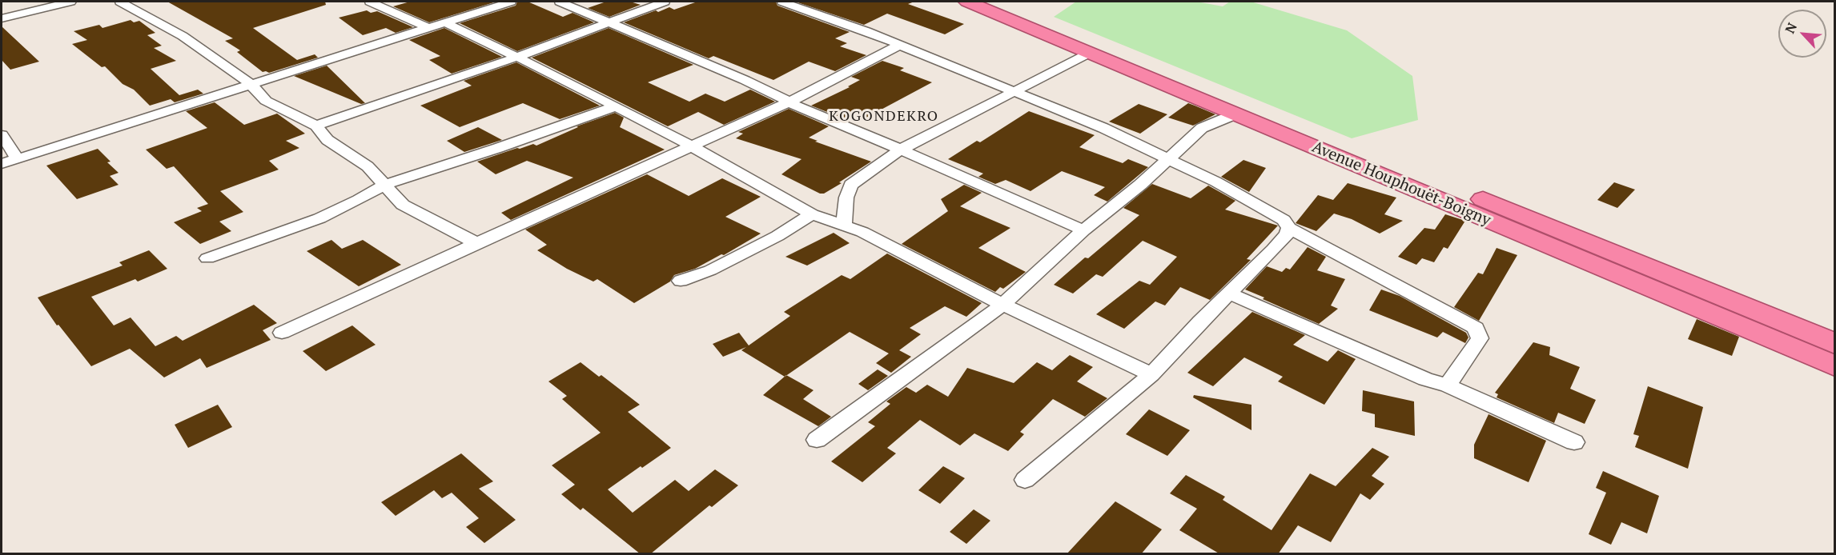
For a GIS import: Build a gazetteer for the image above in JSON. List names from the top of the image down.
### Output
{
  "streets": {
    "highway": ["Avenue Houphouët-Boigny"]
  },
  "districts": ["KOGONDEKRO"],
  "north": "top left"
}
